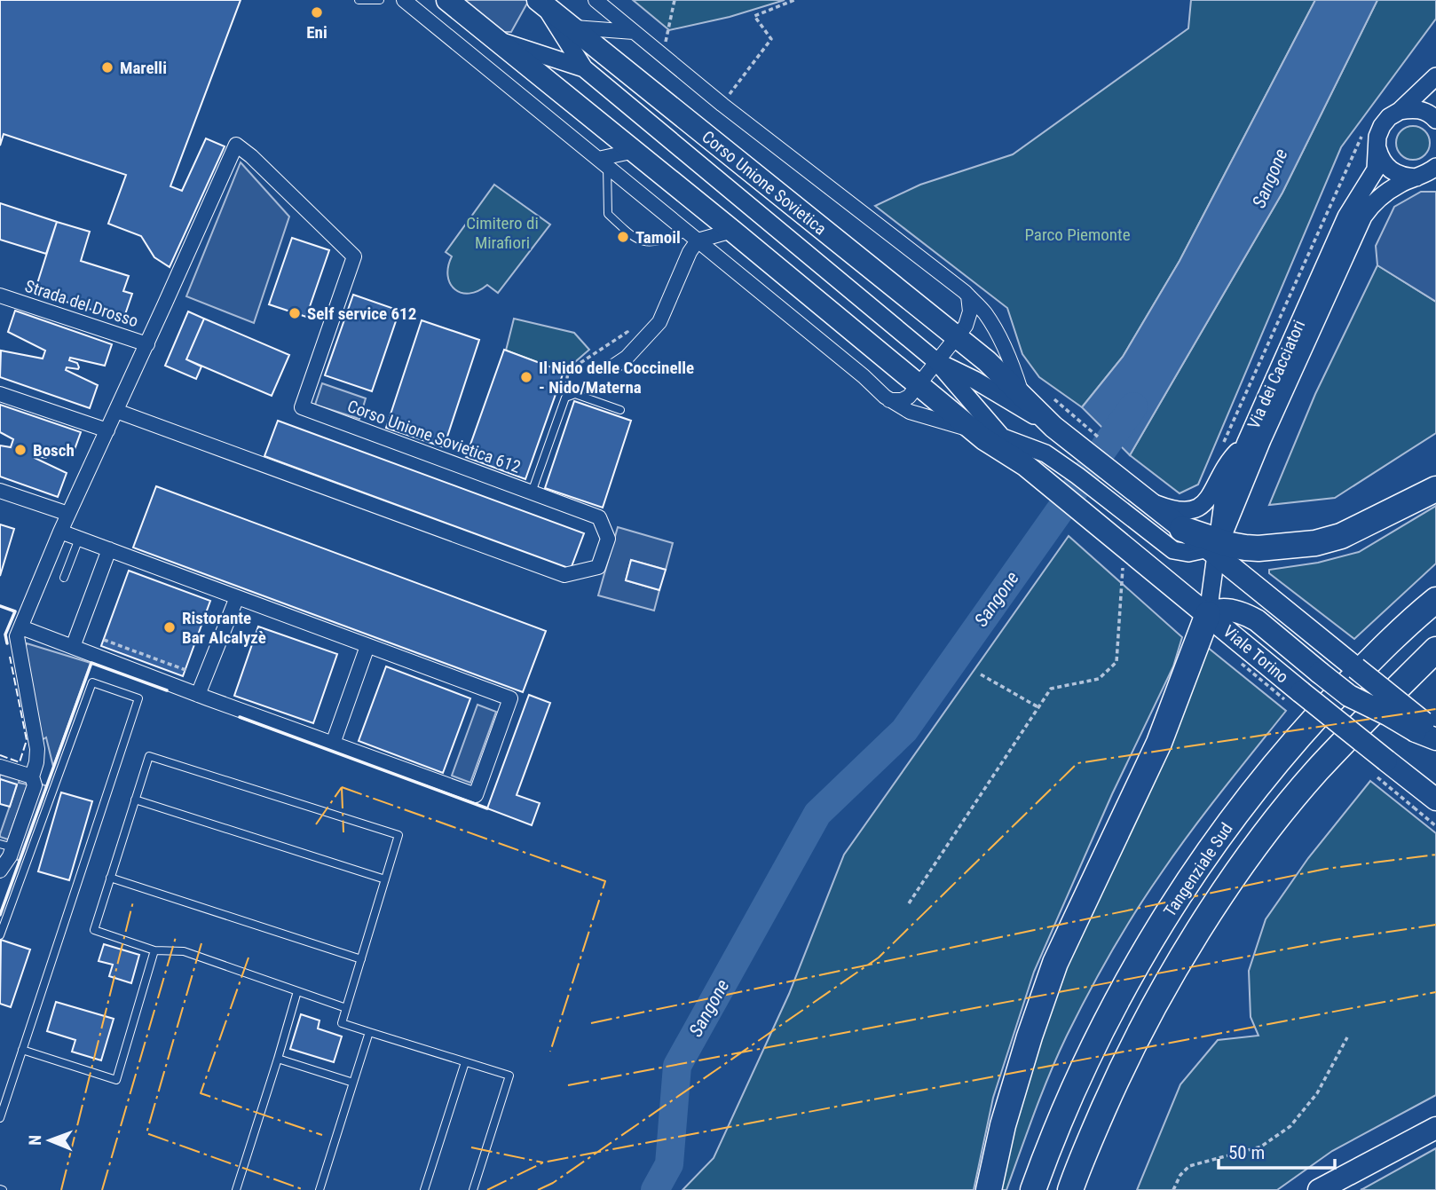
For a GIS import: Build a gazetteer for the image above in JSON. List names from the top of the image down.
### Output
{
  "streets": {
    "highway": ["Tangenziale Sud"],
    "main road": ["Corso Unione Sovietica", "Viale Torino"],
    "street": ["Strada del Drosso", "Via dei Cacciatori", "Corso Unione Sovietica 612"]
  },
  "crossings": [
    ["Strada del Drosso", "Corso Unione Sovietica 612"],
    ["Via dei Cacciatori", "Viale Torino"]
  ],
  "water": ["Sangone"],
  "parks": ["Cimitero di Mirafiori", "Parco Piemonte"],
  "places": [
    "Eni",
    "Marelli",
    "Tamoil",
    "Self service 612",
    "Il Nido delle Coccinelle - Nido/Materna",
    "Bosch",
    "Ristorante Bar Alcalyzè"
  ],
  "scale_bar": "50 m",
  "north": "left"
}
